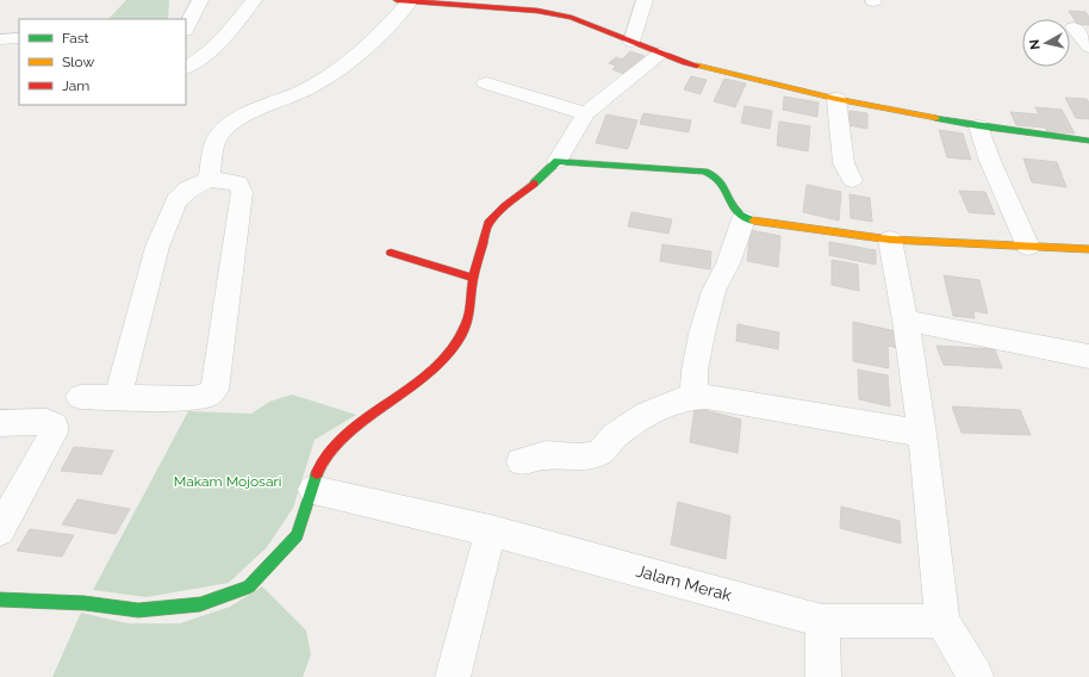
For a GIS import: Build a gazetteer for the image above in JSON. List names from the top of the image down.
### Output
{
  "streets": {
    "street": ["Jalam Merak"]
  },
  "parks": ["Makam Mojosari"],
  "legend": ["Fast", "Slow", "Jam"],
  "north": "left"
}
